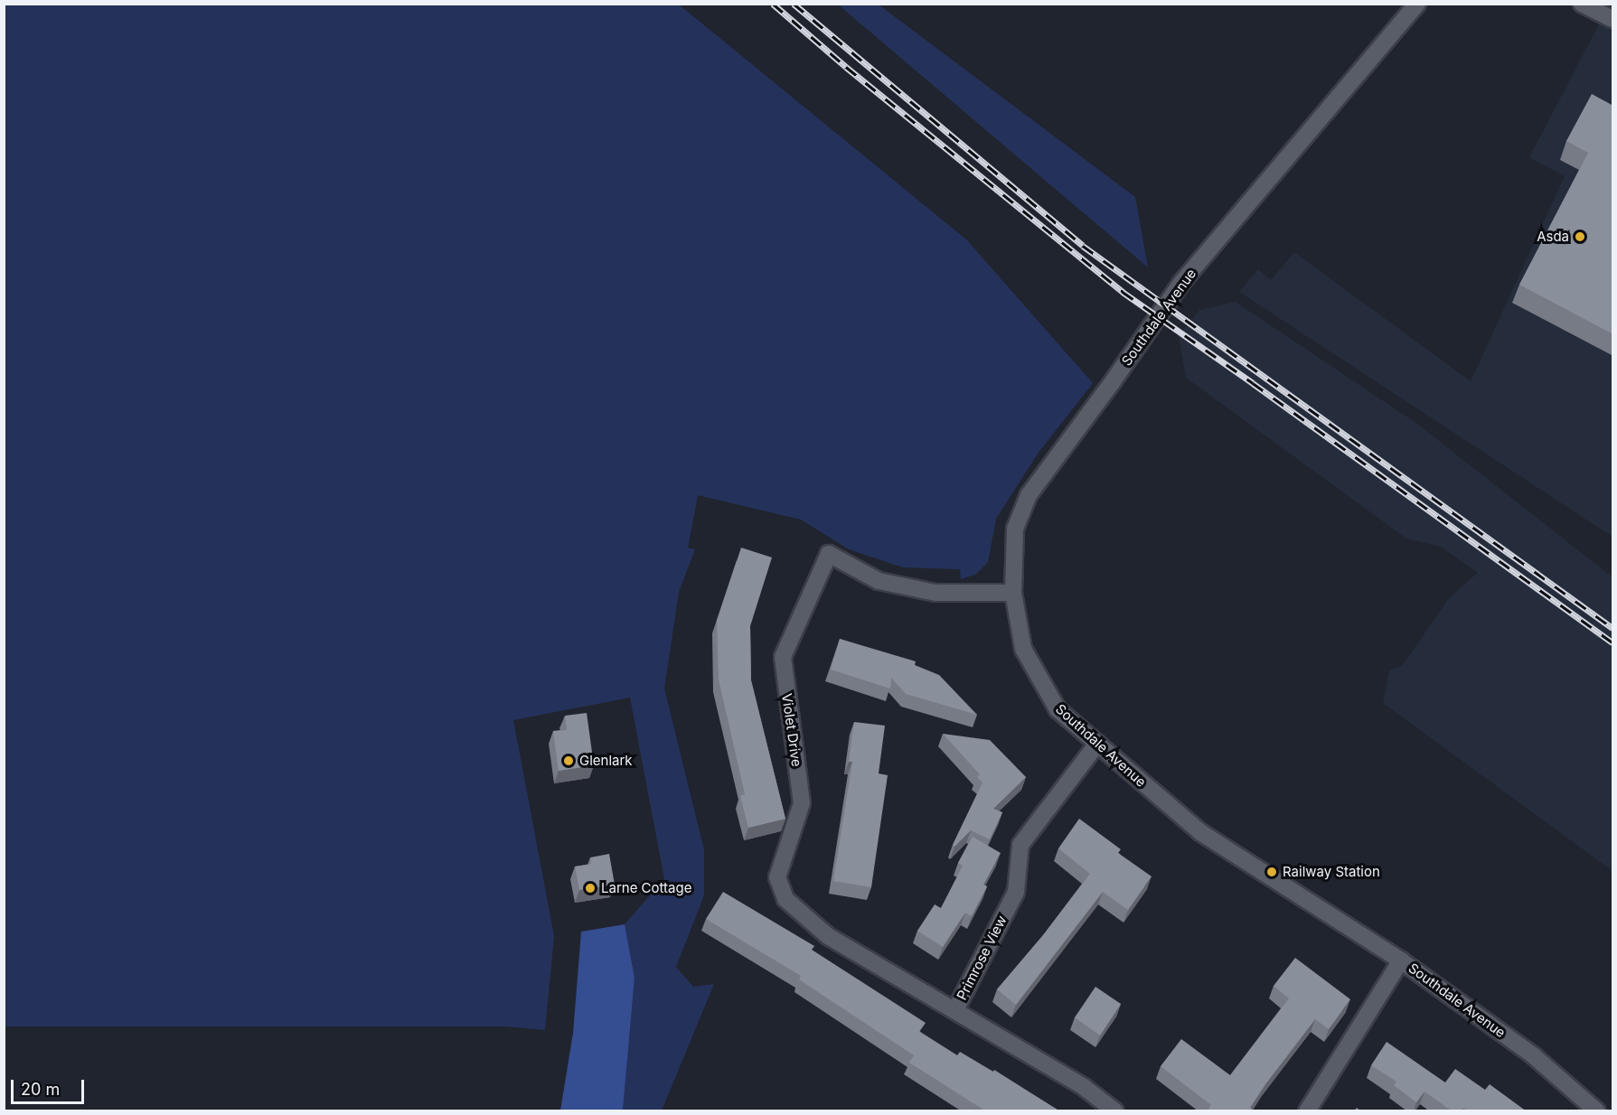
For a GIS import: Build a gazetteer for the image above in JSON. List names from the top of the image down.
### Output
{
  "streets": {
    "street": ["Southdale Avenue", "Violet Drive", "Primrose View"]
  },
  "crossings": [
    ["Southdale Avenue", "Violet Drive"],
    ["Southdale Avenue", "Primrose View"],
    ["Violet Drive", "Primrose View"]
  ],
  "places": [
    "Asda",
    "Glenlark",
    "Railway Station",
    "Larne Cottage"
  ],
  "scale_bar": "20 m"
}
